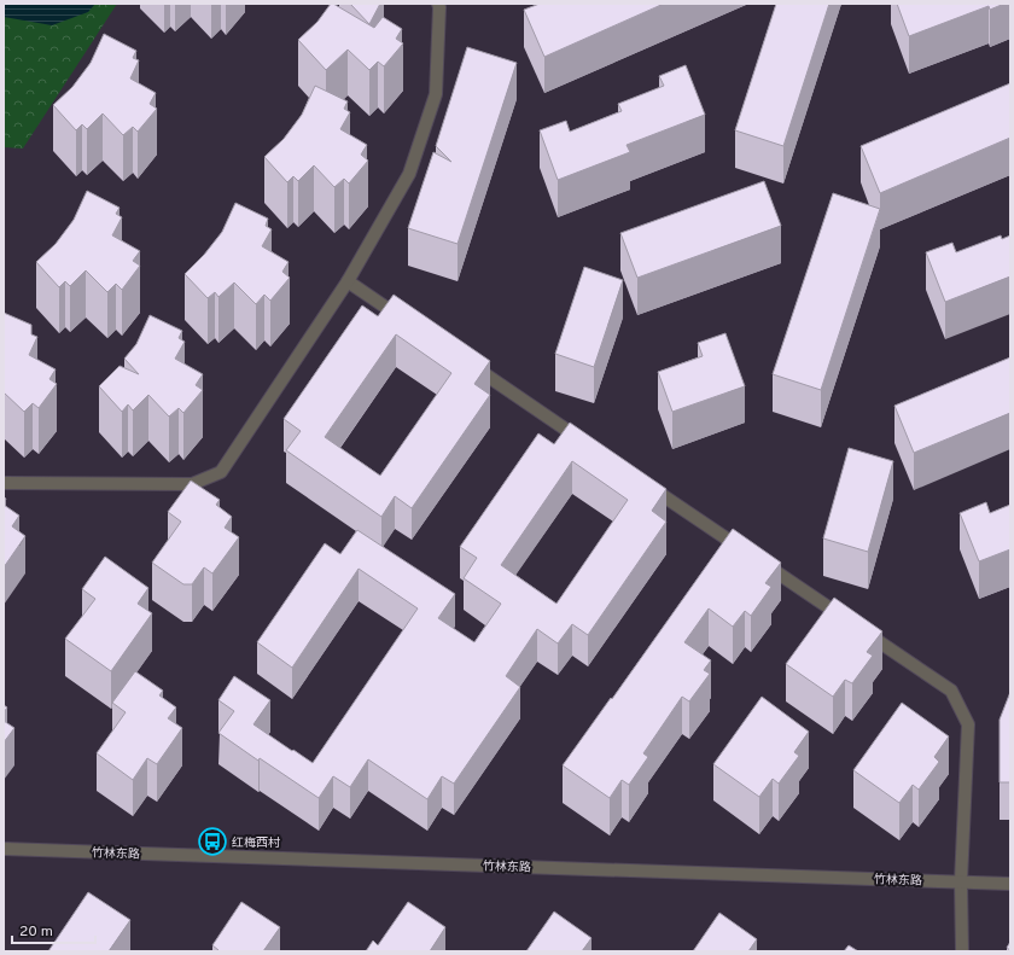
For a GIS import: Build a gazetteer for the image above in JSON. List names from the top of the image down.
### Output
{
  "streets": {
    "street": ["竹林东路"]
  },
  "places": {
    "bus stop": ["红梅西村"]
  },
  "scale_bar": "20 m"
}
